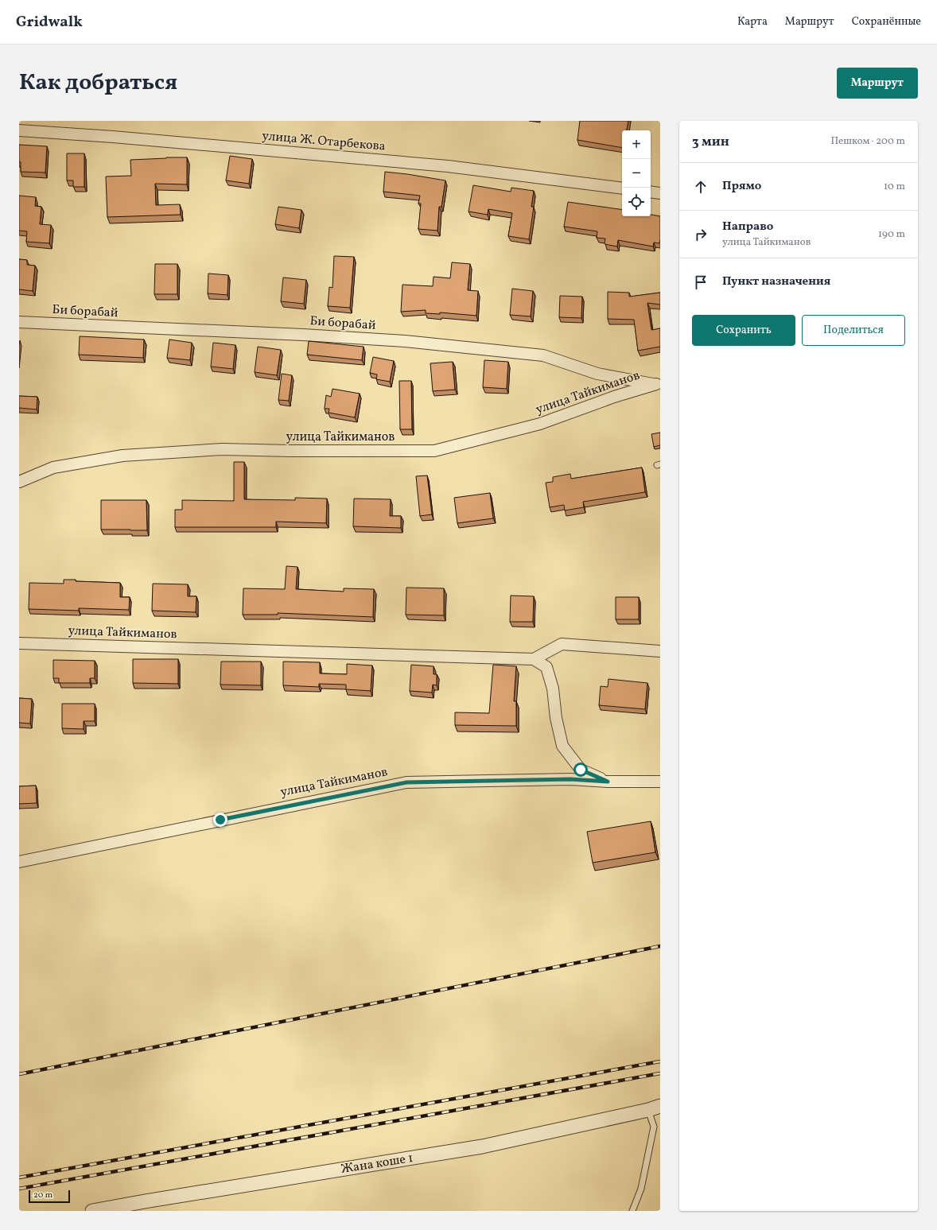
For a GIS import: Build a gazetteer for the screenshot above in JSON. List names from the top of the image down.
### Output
{
  "streets": {
    "street": [
      "улица Ж. Отарбекова",
      "Би борабай",
      "улица Тайкиманов",
      "Жана коше 1"
    ]
  },
  "crossings": [
    ["Би борабай", "улица Тайкиманов"]
  ],
  "scale_bar": "20 m",
  "page": {
    "header": "Gridwalk",
    "nav": ["Карта", "Маршрут", "Сохранённые"],
    "title": "Как добраться",
    "buttons": [
      "Маршрут",
      ["Сохранить", "Поделиться"]
    ],
    "heading": ["3 мин", "Пешком · 200 m"],
    "map_buttons": ["+", "−"],
    "list": [
      ["Прямо", "10 m"],
      ["Направо", "улица Тайкиманов", "190 m"],
      "Пункт назначения"
    ],
    "scale": "20 m"
  }
}
